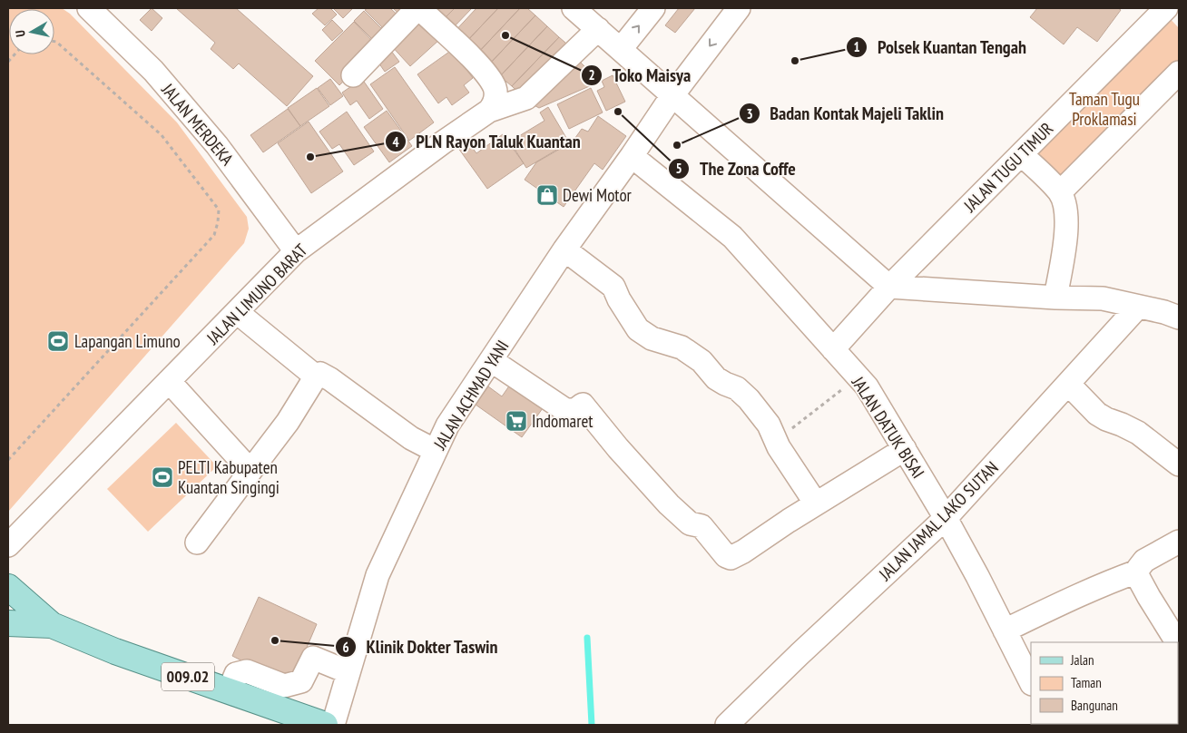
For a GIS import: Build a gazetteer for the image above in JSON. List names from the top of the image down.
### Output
{
  "streets": {
    "main road": ["009.02"],
    "street": [
      "JALAN MERDEKA",
      "JALAN TUGU TIMUR",
      "JALAN LIMUNO BARAT",
      "JALAN ACHMAD YANI",
      "JALAN DATUK BISAI",
      "JALAN JAMAL LAKO SUTAN"
    ]
  },
  "crossings": [
    ["JALAN MERDEKA", "JALAN LIMUNO BARAT"],
    ["JALAN TUGU TIMUR", "JALAN DATUK BISAI"],
    ["JALAN ACHMAD YANI", "JALAN DATUK BISAI"],
    ["JALAN DATUK BISAI", "JALAN JAMAL LAKO SUTAN"]
  ],
  "parks": ["Taman Tugu Proklamasi"],
  "places": {
    "other": [
      "Toko Maisya",
      "Polsek Kuantan Tengah",
      "The Zona Coffe",
      "Badan Kontak Majeli Taklin",
      "PLN Rayon Taluk Kuantan",
      "Klinik Dokter Taswin"
    ],
    "shop": ["Dewi Motor"],
    "sports": ["Lapangan Limuno", "PELTI Kabupaten Kuantan Singingi"],
    "supermarket": ["Indomaret"]
  },
  "legend": ["Jalan", "Taman", "Bangunan"],
  "north": "left"
}
